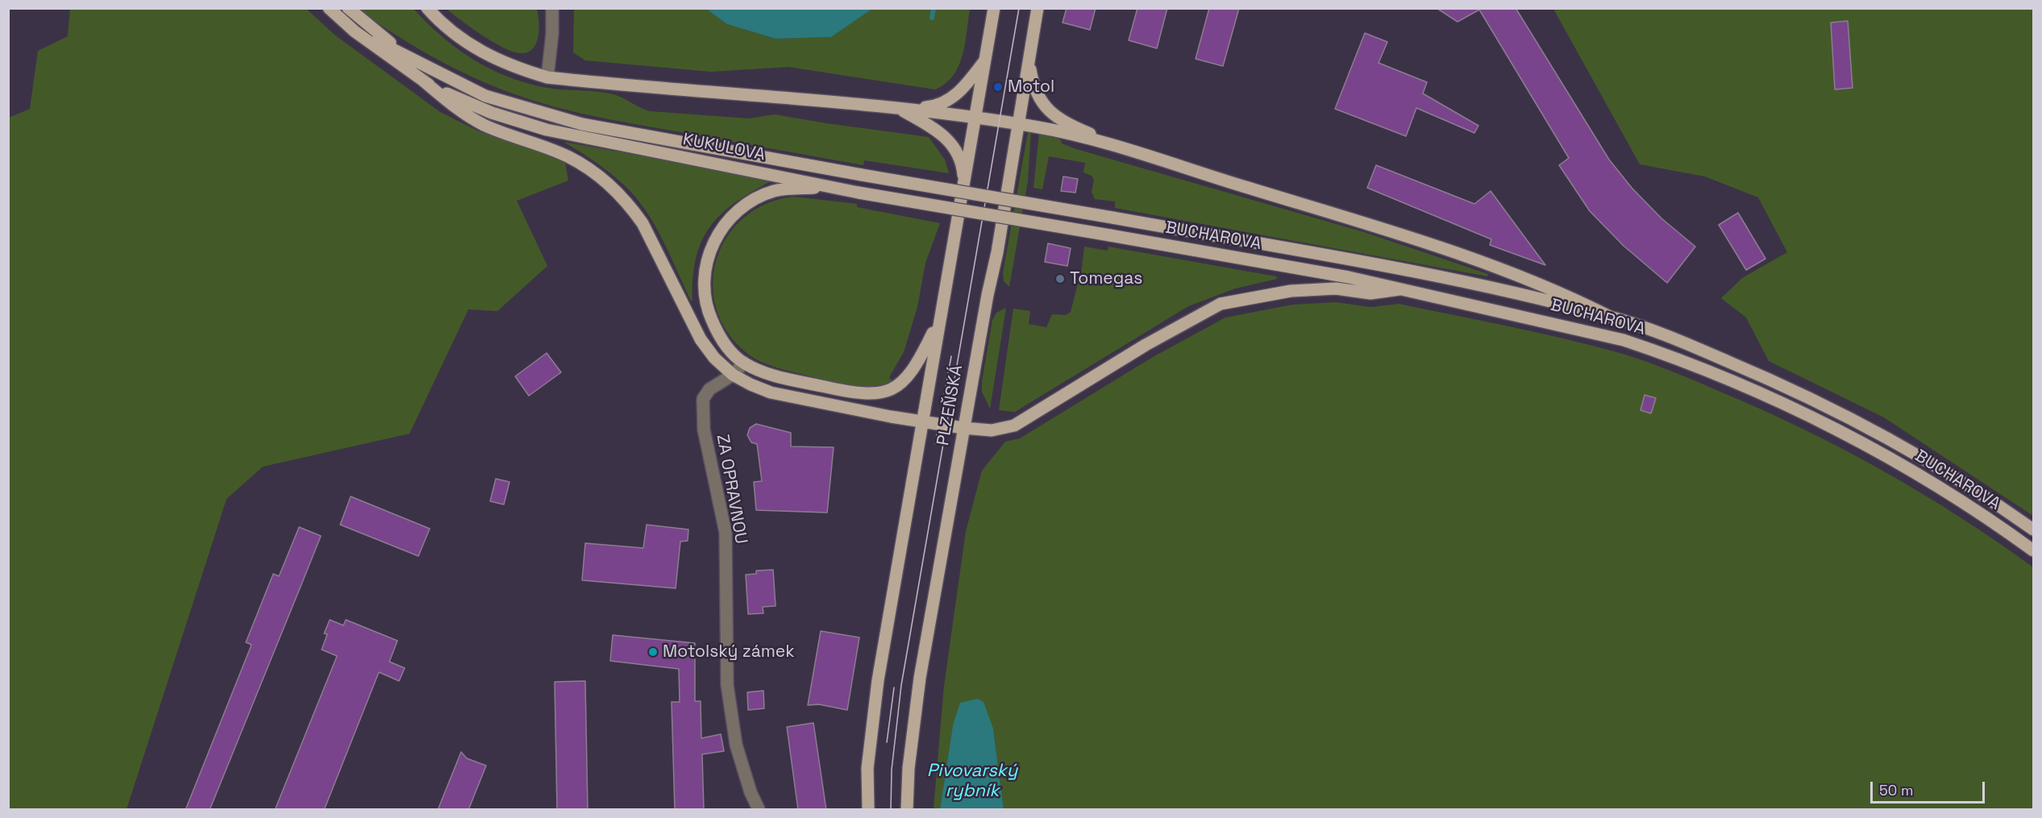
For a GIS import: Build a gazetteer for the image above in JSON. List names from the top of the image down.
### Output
{
  "streets": {
    "main road": ["KUKULOVA", "BUCHAROVA", "PLZEŇSKÁ"],
    "street": ["ZA OPRAVNOU"]
  },
  "crossings": [
    ["KUKULOVA", "BUCHAROVA"]
  ],
  "water": ["Pivovarský rybník"],
  "places": ["Motol", "Tomegas", "Motolský zámek"],
  "scale_bar": "50 m"
}
